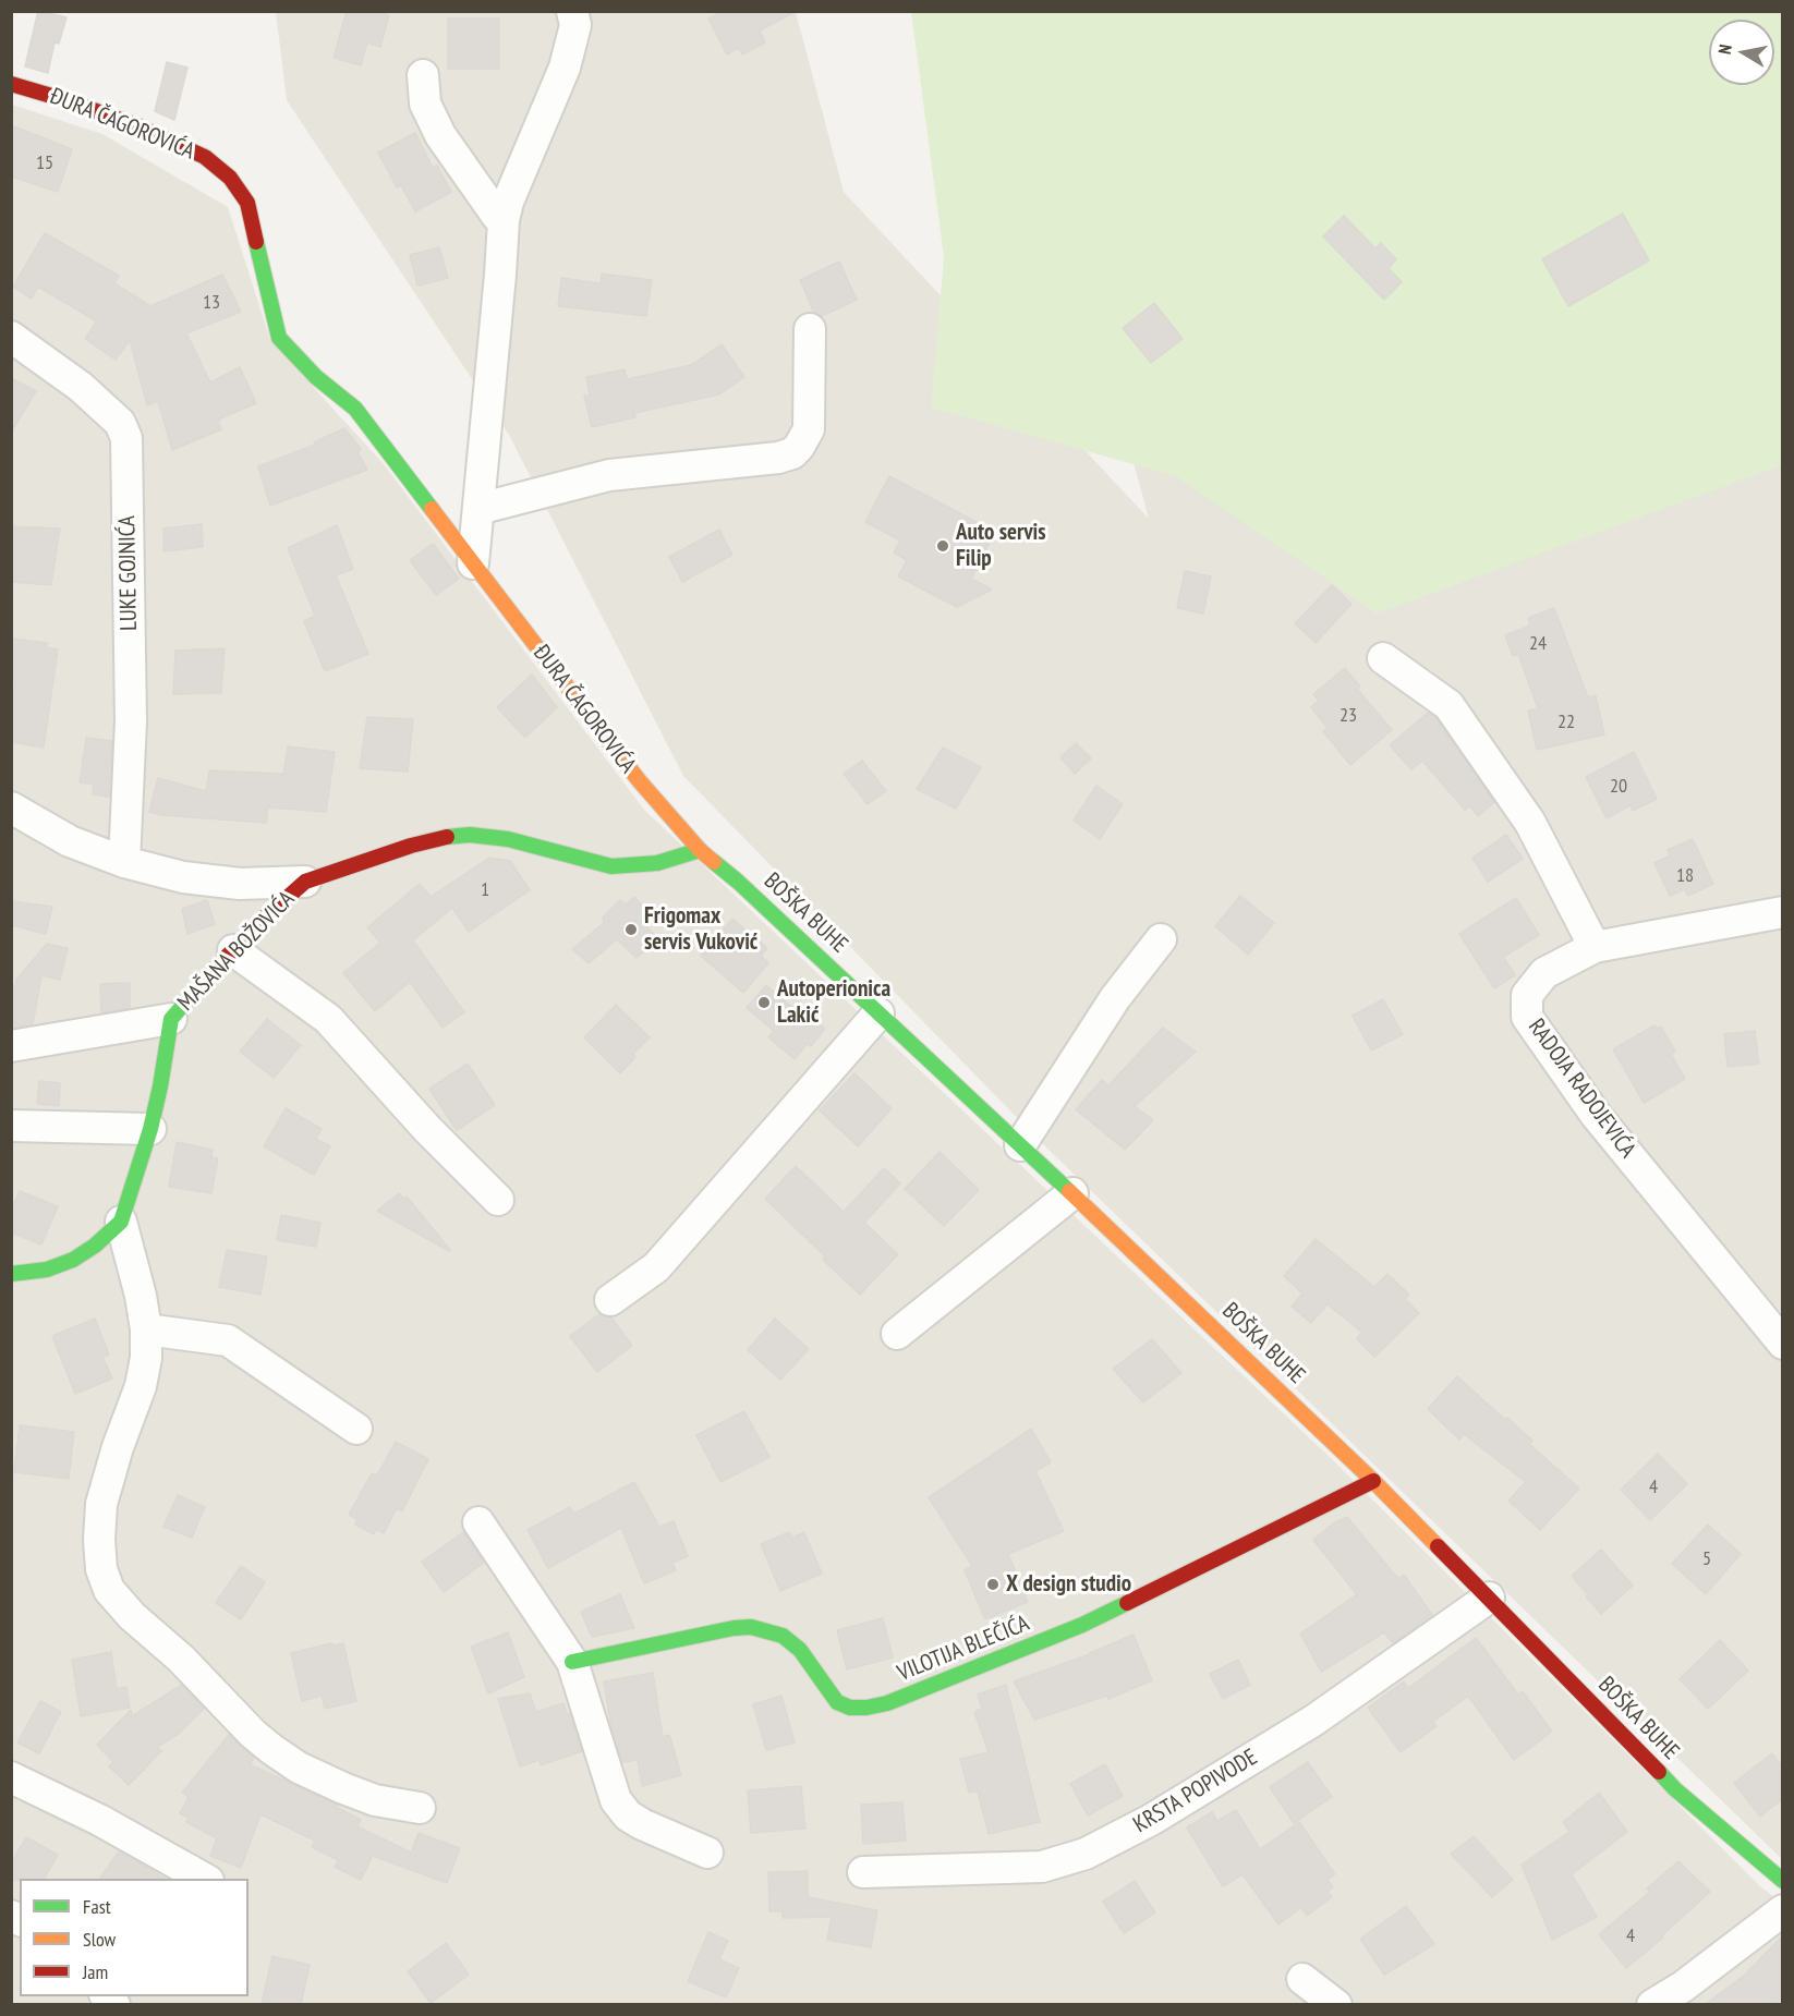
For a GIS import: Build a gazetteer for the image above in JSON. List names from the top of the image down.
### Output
{
  "streets": {
    "street": [
      "ĐURA ČAGOROVIĆA",
      "LUKE GOJNIĆA",
      "BOŠKA BUHE",
      "MAŠANA BOŽOVIĆA",
      "RADOJA RADOJEVIĆA",
      "VILOTIJA BLEČIĆA",
      "KRSTA POPIVODE"
    ]
  },
  "crossings": [
    ["ĐURA ČAGOROVIĆA", "BOŠKA BUHE"],
    ["ĐURA ČAGOROVIĆA", "MAŠANA BOŽOVIĆA"],
    ["BOŠKA BUHE", "MAŠANA BOŽOVIĆA"],
    ["BOŠKA BUHE", "VILOTIJA BLEČIĆA"],
    ["BOŠKA BUHE", "KRSTA POPIVODE"]
  ],
  "places": [
    "Auto servis Filip",
    "Frigomax servis Vuković",
    "Autoperionica Lakić",
    "X design studio"
  ],
  "house_numbers": [
    "15",
    "13",
    "24",
    "23",
    "22",
    "20",
    "18",
    "1",
    "4",
    "5",
    "4"
  ],
  "legend": ["Fast", "Slow", "Jam"],
  "north": "left"
}
